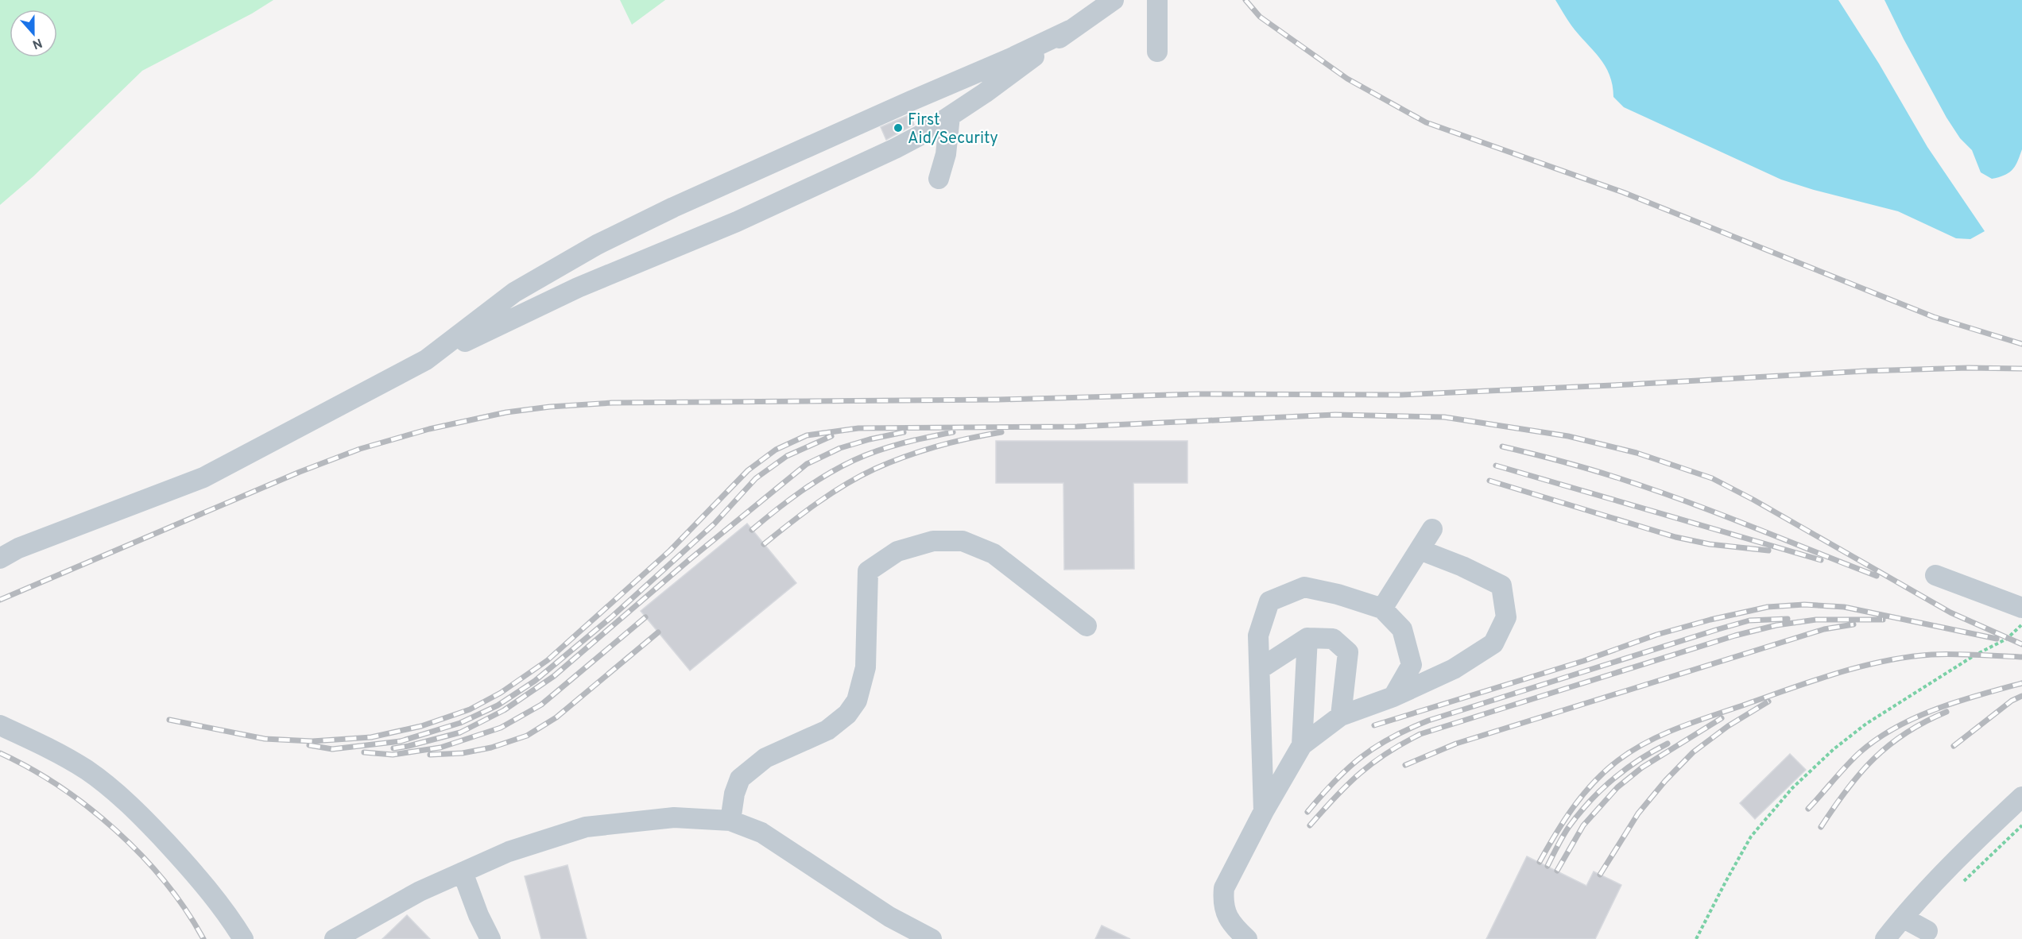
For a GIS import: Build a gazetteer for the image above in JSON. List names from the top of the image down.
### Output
{
  "places": ["First Aid/Security"],
  "north": "bottom"
}
